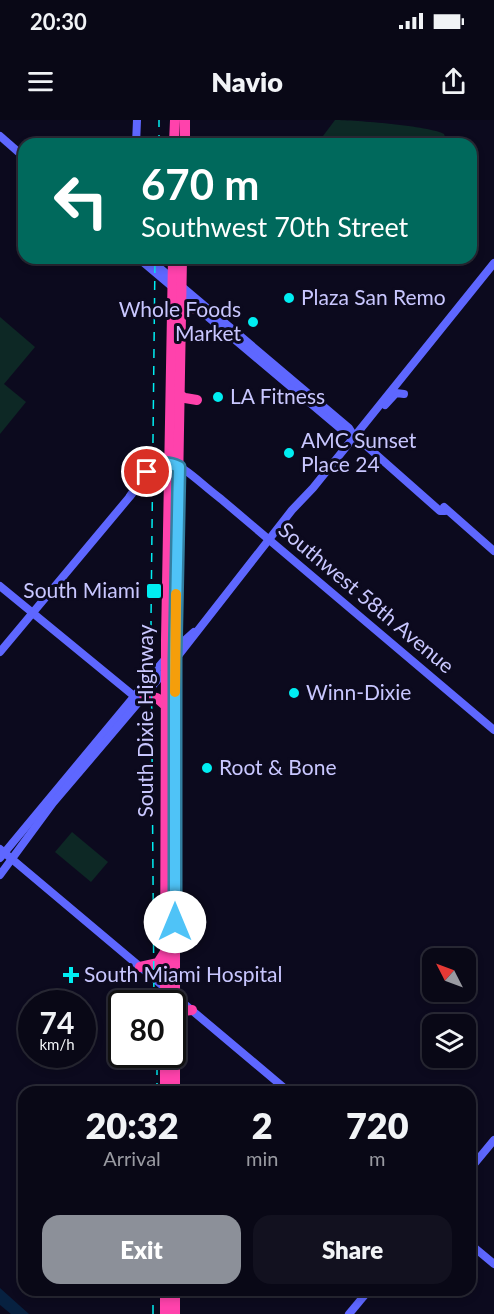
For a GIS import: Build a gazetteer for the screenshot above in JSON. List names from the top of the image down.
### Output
{
  "streets": {
    "highway": ["South Dixie Highway"],
    "main road": ["Southwest 58th Avenue"]
  },
  "crossings": [
    ["Southwest 58th Avenue", "South Dixie Highway"]
  ],
  "places": {
    "other": [
      "Plaza San Remo",
      "Whole Foods Market",
      "LA Fitness",
      "AMC Sunset Place 24",
      "Winn-Dixie",
      "Root & Bone"
    ],
    "transit": ["South Miami"],
    "health": ["South Miami Hospital"]
  },
  "north": "top left",
  "page": {
    "status": "20:30",
    "header": "Navio",
    "turn": ["670 m", "Southwest 70th Street"],
    "speed": "74 km/h",
    "limit": "80",
    "eta": [
      "20:32",
      "Arrival",
      "2",
      "min",
      "720",
      "m"
    ],
    "buttons": ["Exit", "Share"]
  }
}
